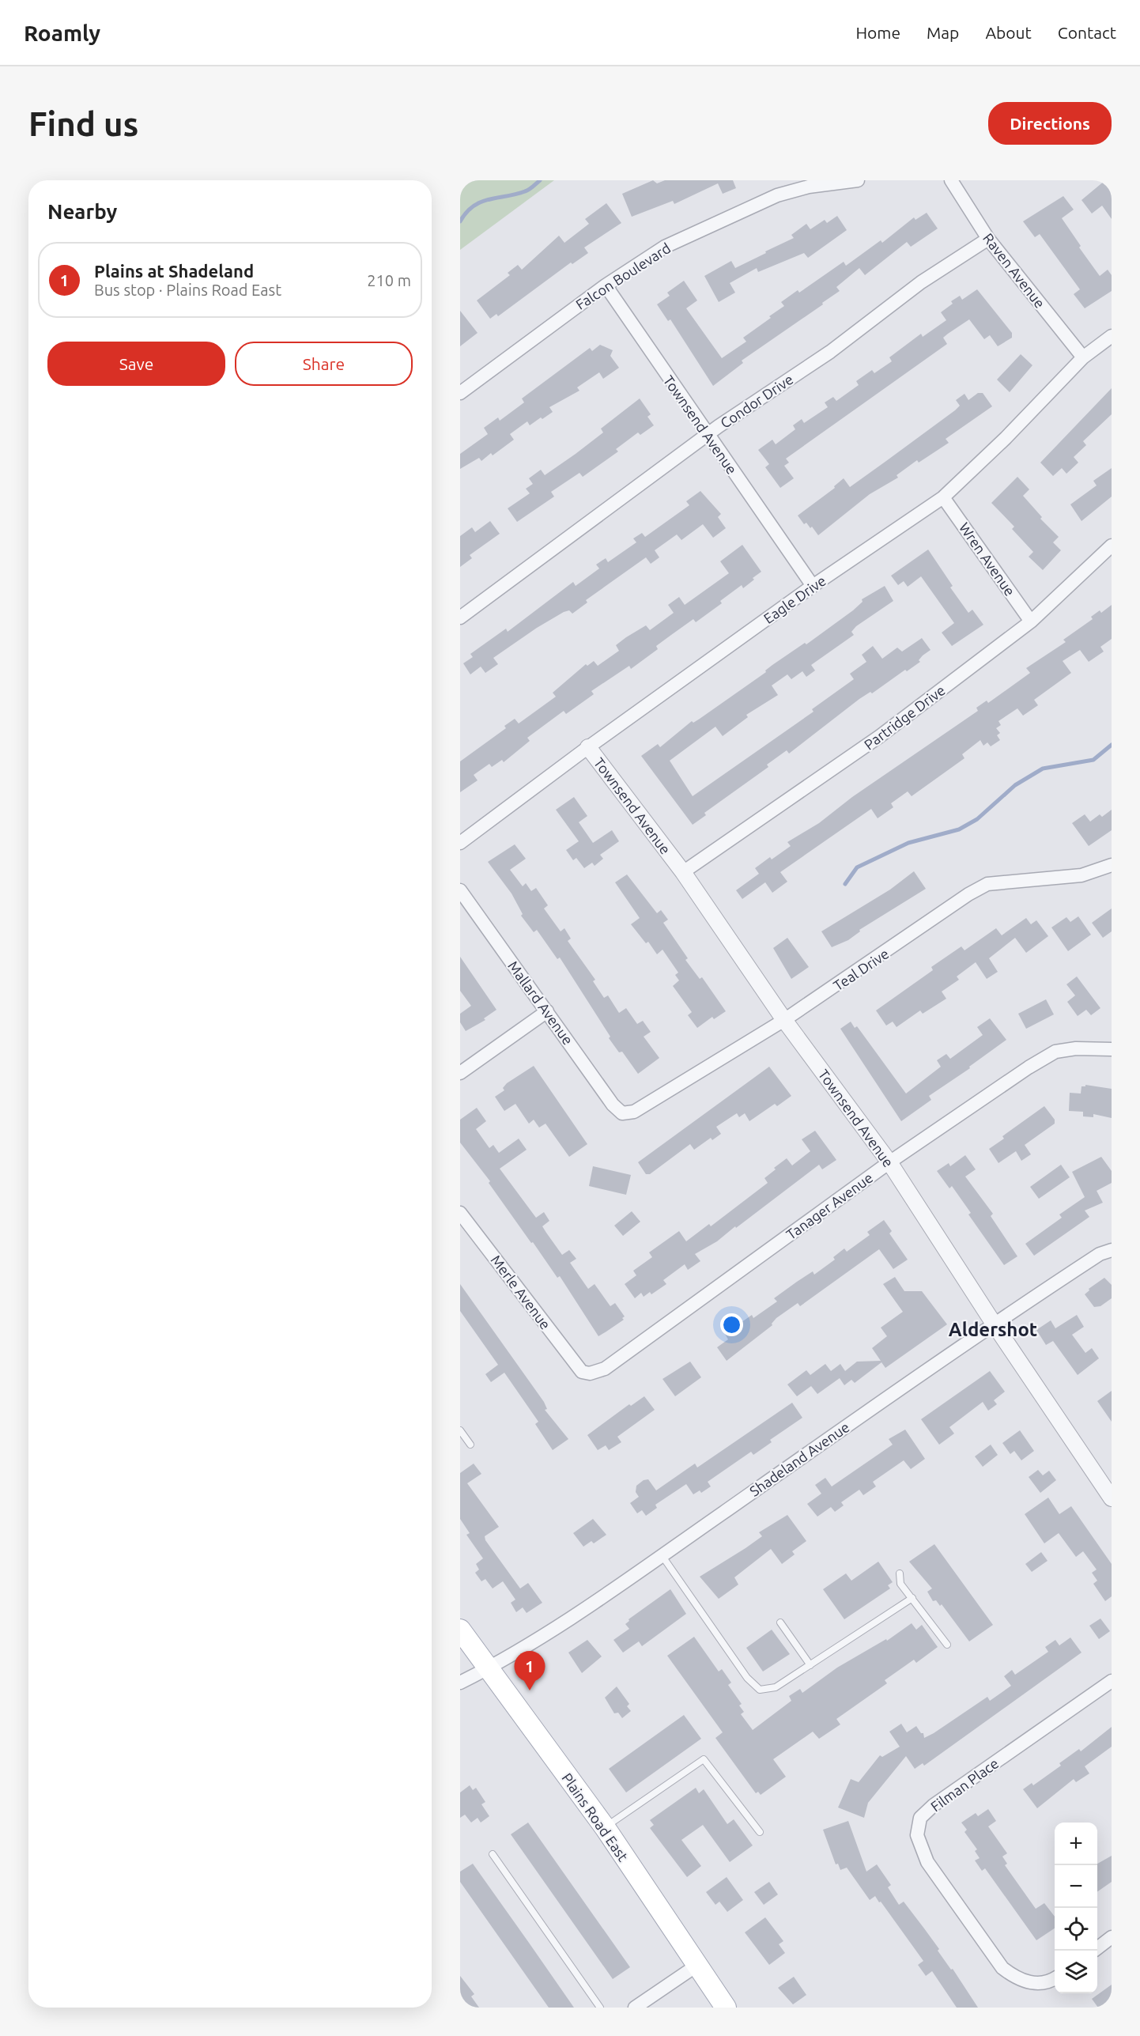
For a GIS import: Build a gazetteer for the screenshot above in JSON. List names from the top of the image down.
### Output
{
  "streets": {
    "main road": ["Plains Road East"],
    "street": [
      "Raven Avenue",
      "Falcon Boulevard",
      "Condor Drive",
      "Townsend Avenue",
      "Wren Avenue",
      "Eagle Drive",
      "Partridge Drive",
      "Teal Drive",
      "Mallard Avenue",
      "Tanager Avenue",
      "Merle Avenue",
      "Shadeland Avenue",
      "Filman Place"
    ]
  },
  "crossings": [
    ["Raven Avenue", "Condor Drive"],
    ["Raven Avenue", "Eagle Drive"],
    ["Falcon Boulevard", "Townsend Avenue"],
    ["Condor Drive", "Townsend Avenue"],
    ["Townsend Avenue", "Eagle Drive"],
    ["Townsend Avenue", "Partridge Drive"],
    ["Townsend Avenue", "Teal Drive"],
    ["Townsend Avenue", "Tanager Avenue"],
    ["Townsend Avenue", "Shadeland Avenue"],
    ["Wren Avenue", "Eagle Drive"],
    ["Wren Avenue", "Partridge Drive"],
    ["Teal Drive", "Mallard Avenue"],
    ["Tanager Avenue", "Merle Avenue"],
    ["Shadeland Avenue", "Plains Road East"]
  ],
  "districts": ["Aldershot"],
  "page": {
    "header": "Roamly",
    "nav": [
      "Home",
      "Map",
      "About",
      "Contact"
    ],
    "buttons": [
      "Directions",
      ["Save", "Share"]
    ],
    "title": "Find us",
    "heading": "Nearby",
    "list": [
      {
        "mark": "1",
        "name": "Plains at Shadeland",
        "note": "Bus stop · Plains Road East",
        "value": "210 m"
      }
    ],
    "pins": "1",
    "map_buttons": ["+", "−"]
  }
}
